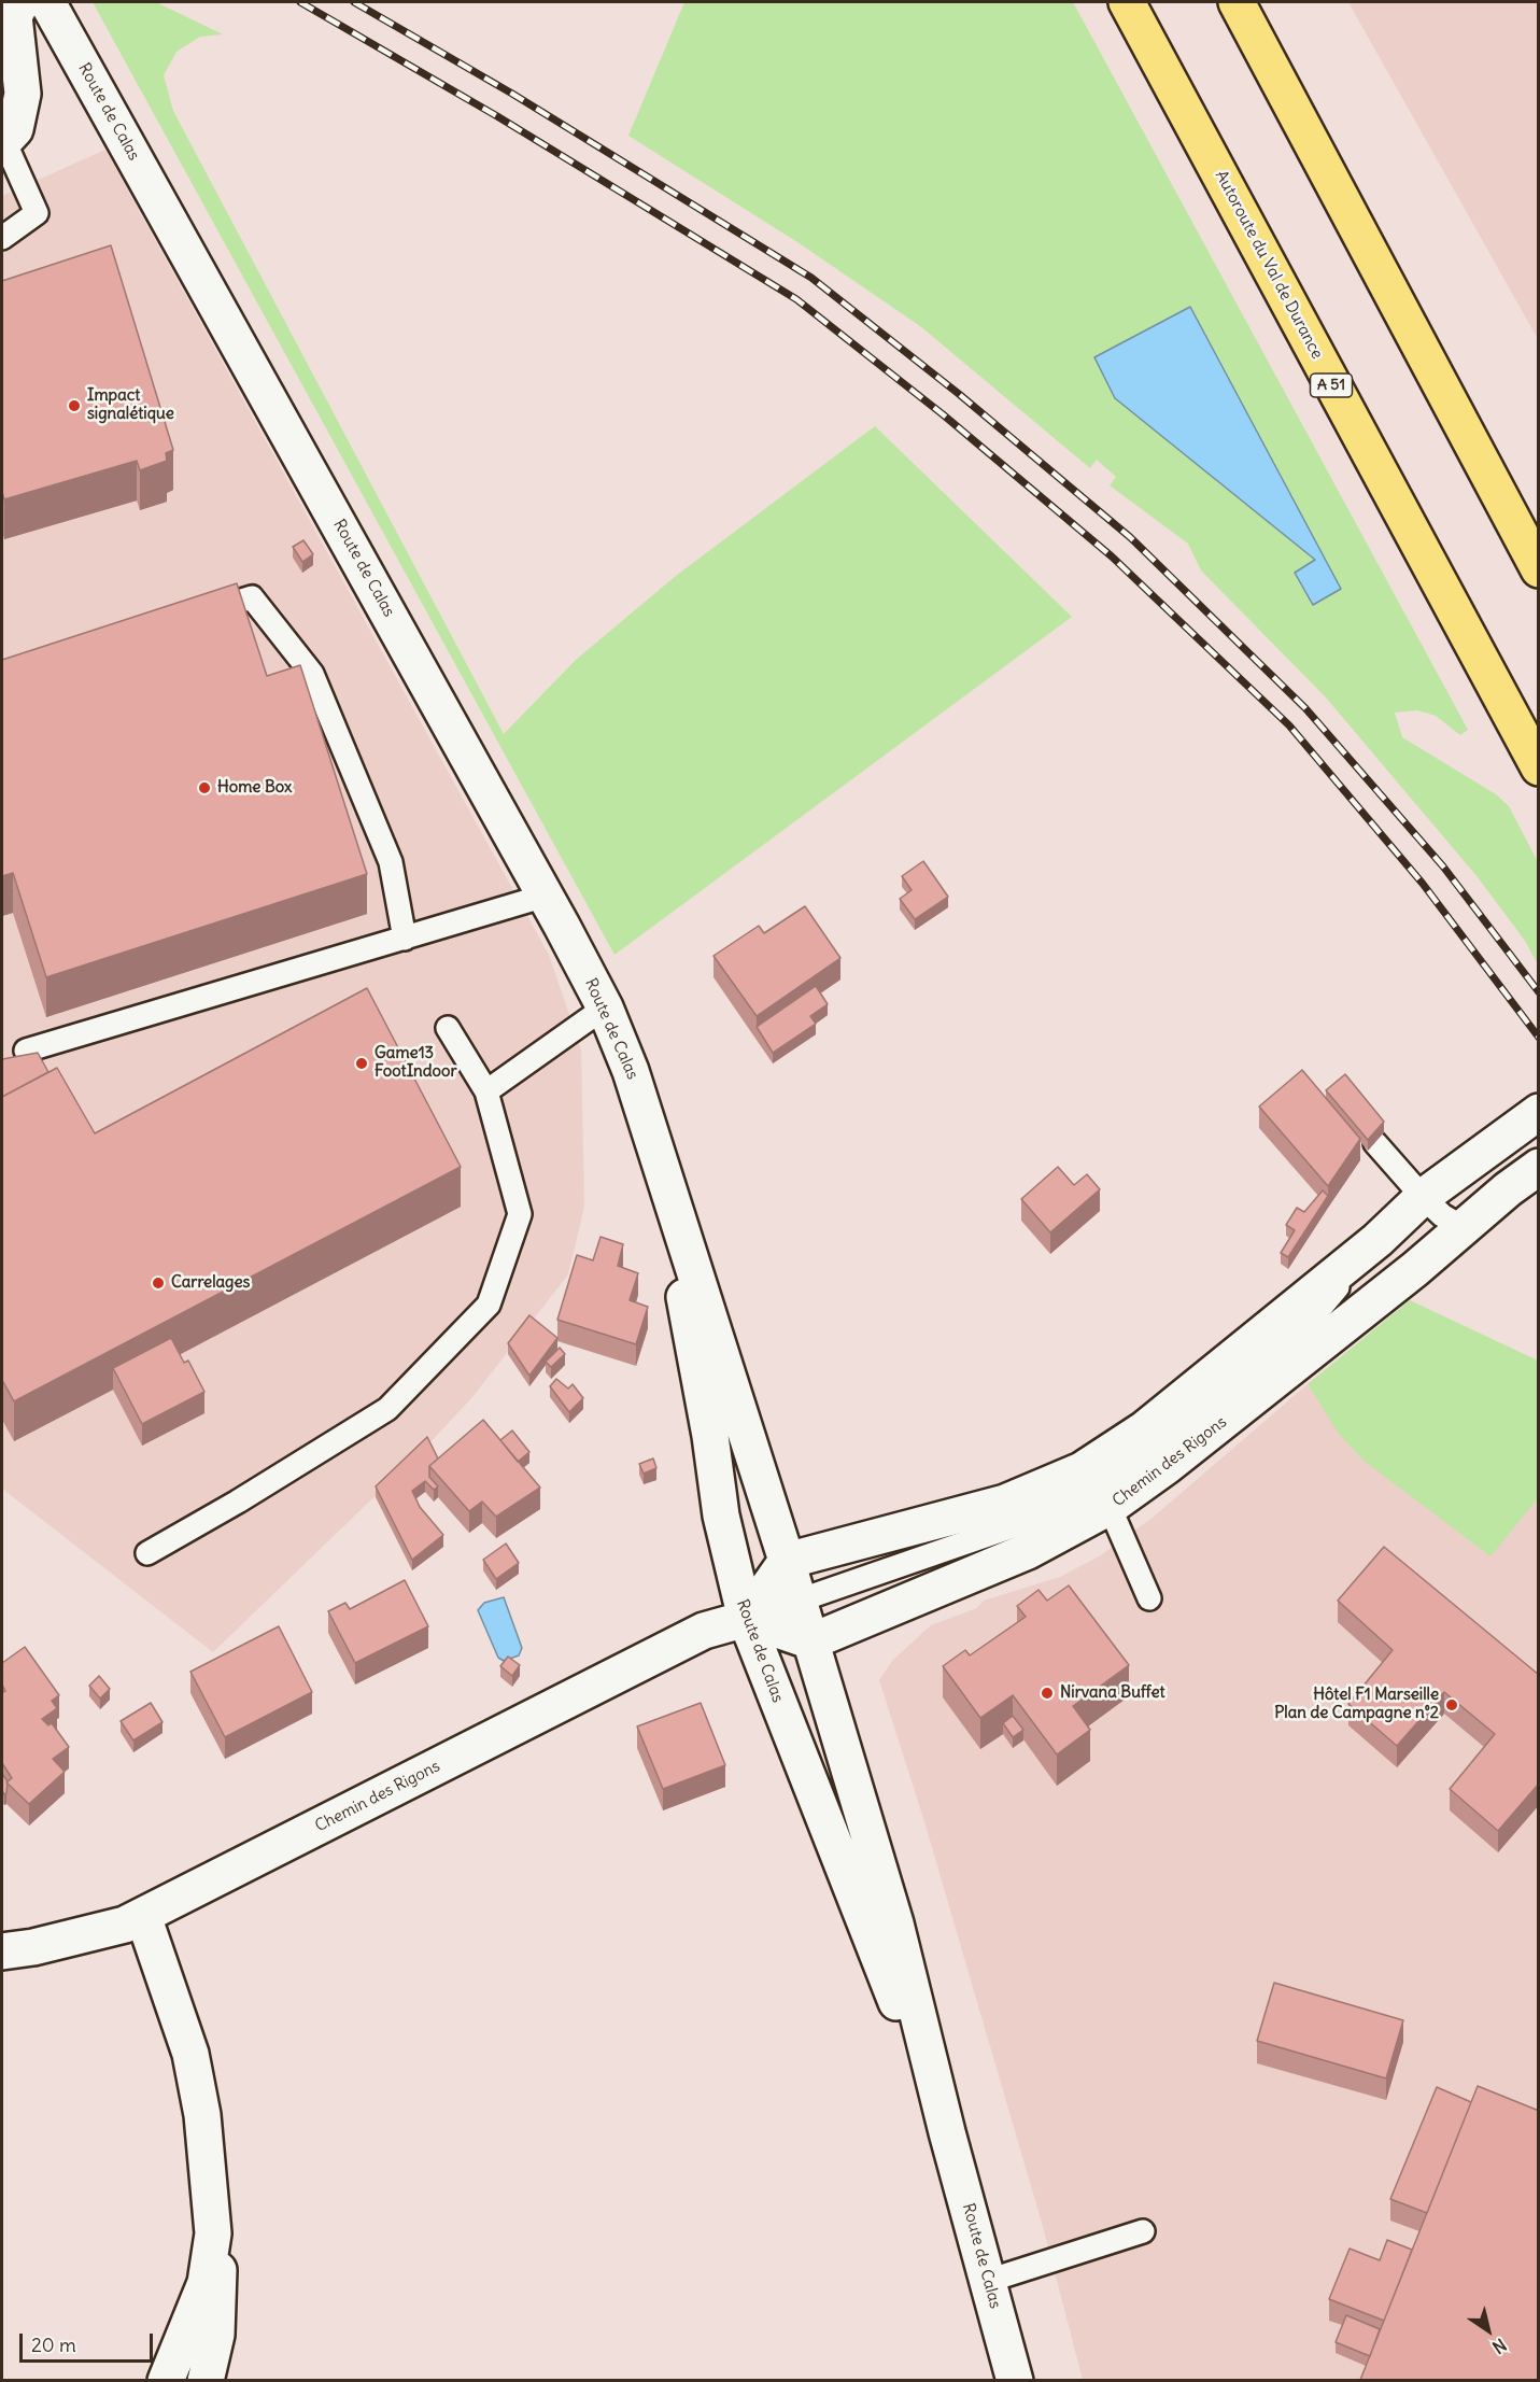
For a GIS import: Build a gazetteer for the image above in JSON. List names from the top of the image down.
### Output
{
  "streets": {
    "highway": ["Autoroute du Val de Durance", "A 51"],
    "main road": ["Route de Calas", "Chemin des Rigons"]
  },
  "crossings": [
    ["Route de Calas", "Chemin des Rigons"]
  ],
  "places": [
    "Impact signalétique",
    "Home Box",
    "Game13 FootIndoor",
    "Carrelages",
    "Nirvana Buffet",
    "Hôtel F1 Marseille Plan de Campagne n°2"
  ],
  "scale_bar": "20 m",
  "north": "bottom right"
}
